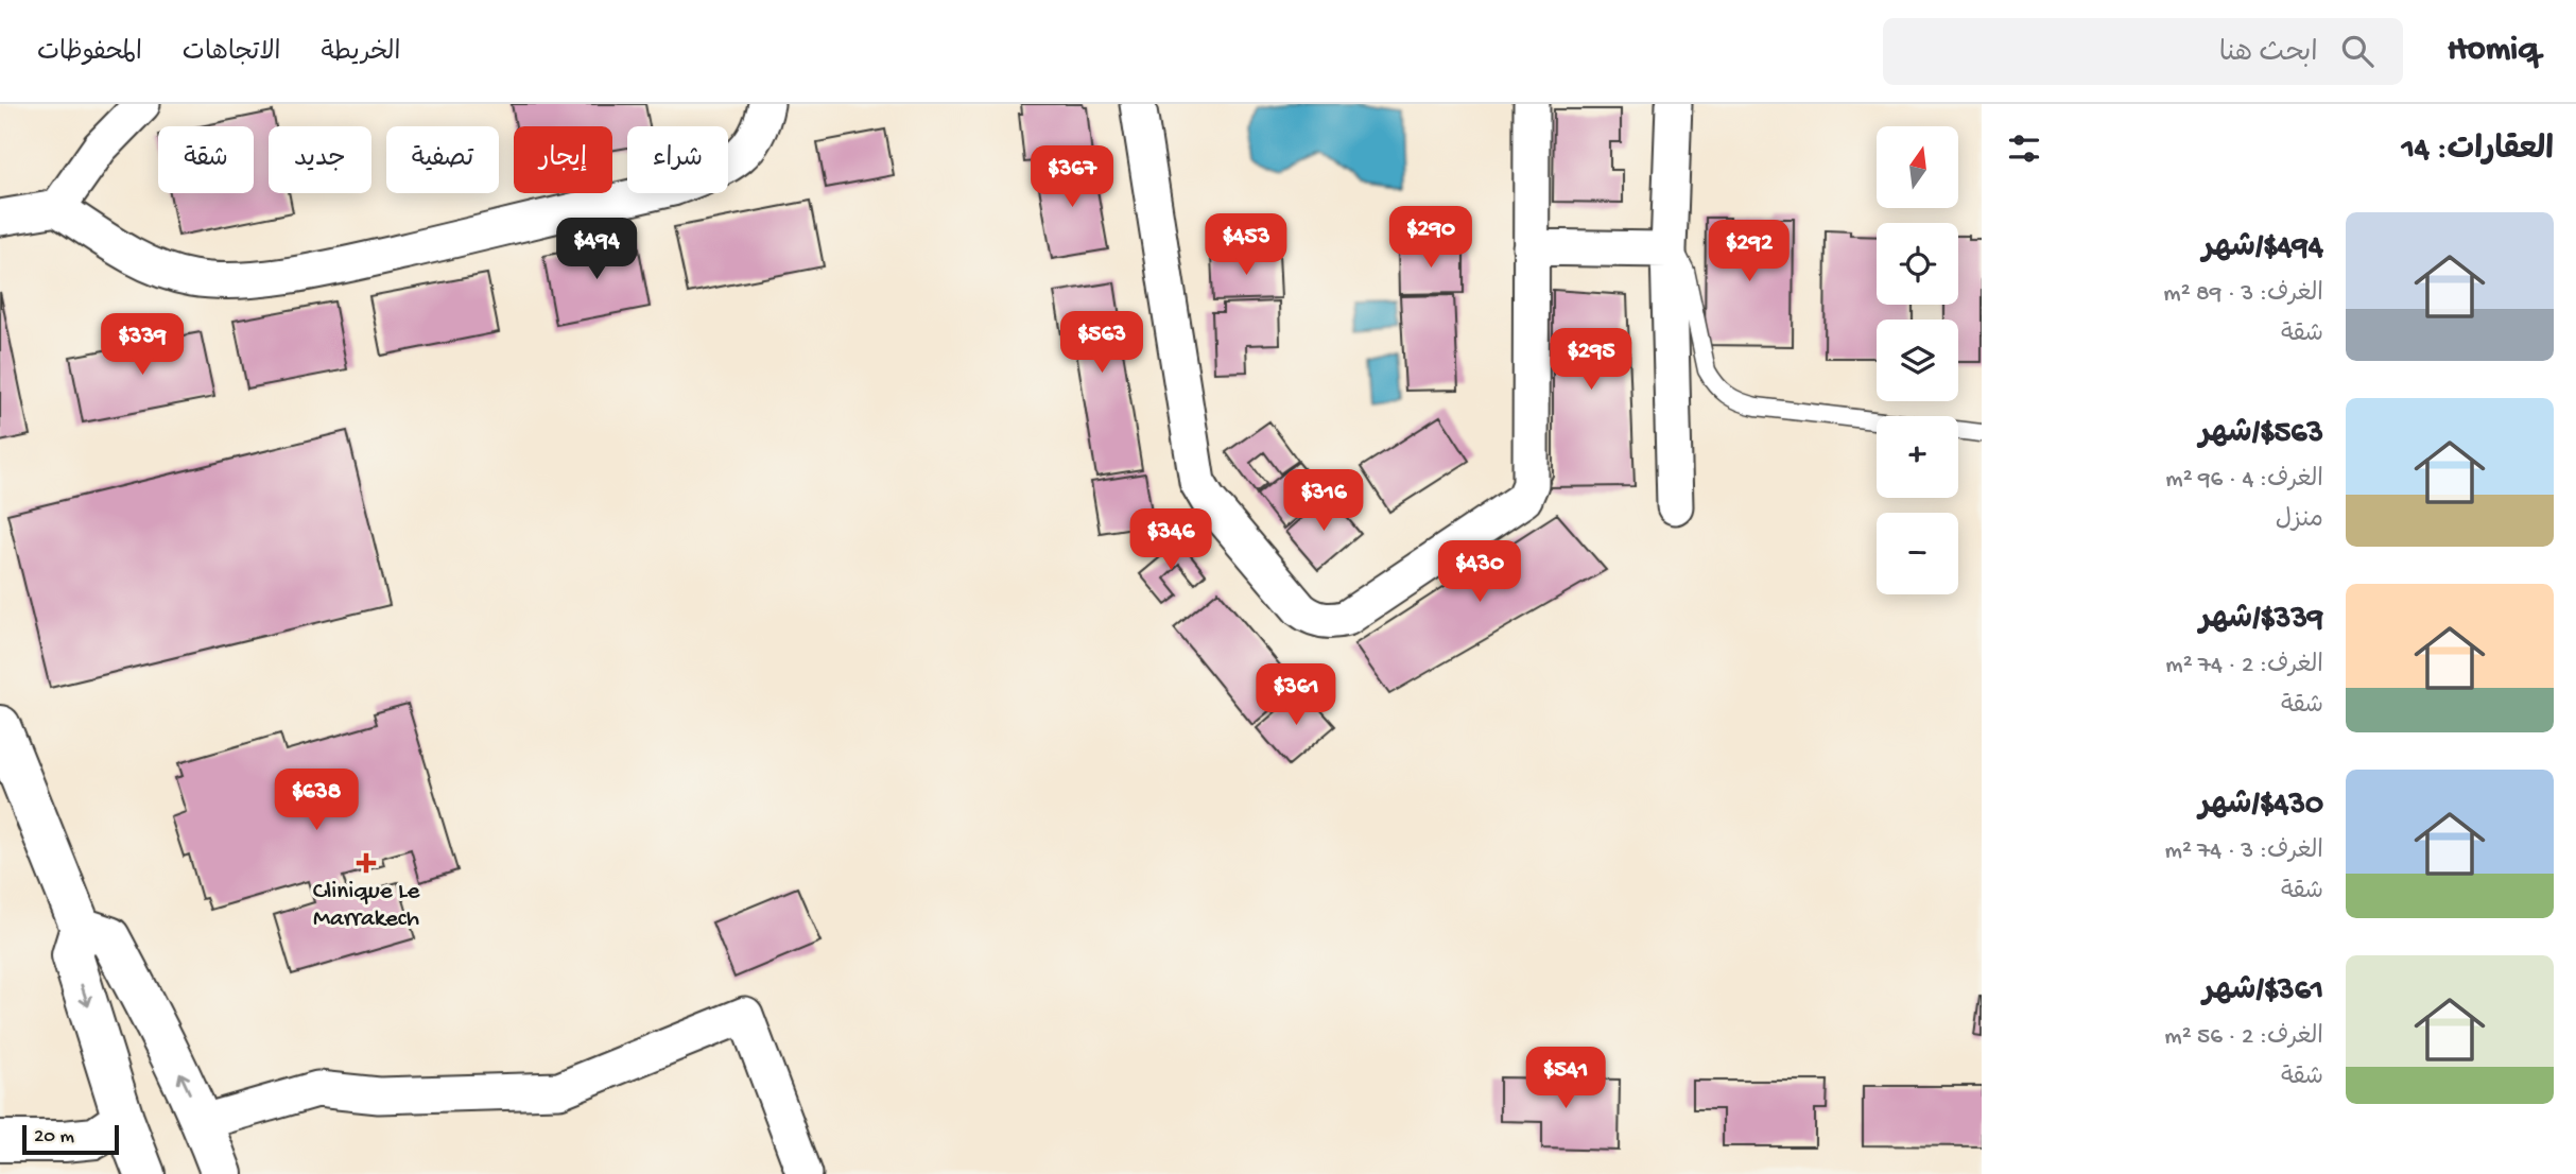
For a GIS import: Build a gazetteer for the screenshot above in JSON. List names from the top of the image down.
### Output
{
  "places": {
    "health": ["Clinique Le Marrakech"]
  },
  "scale_bar": "20 m",
  "north": "top",
  "page": {
    "header": "Homiq",
    "search": "ابحث هنا",
    "nav": ["الخريطة", "الاتجاهات", "المحفوظات"],
    "heading": "العقارات: 14",
    "map_buttons": ["+", "−"],
    "chip": [
      "شراء",
      "إيجار",
      "تصفية",
      "جديد",
      "شقة"
    ],
    "price": [
      "$367",
      "$290",
      "$453",
      "$494",
      "$292",
      "$563",
      "$339",
      "$295",
      "$316",
      "$346",
      "$430",
      "$361",
      "$638",
      "$541"
    ],
    "list": [
      {
        "name": "$494/شهر",
        "note": "الغرف: 3 · 89 m² · شقة"
      },
      {
        "name": "$563/شهر",
        "note": "الغرف: 4 · 96 m² · منزل"
      },
      {
        "name": "$339/شهر",
        "note": "الغرف: 2 · 74 m² · شقة"
      },
      {
        "name": "$430/شهر",
        "note": "الغرف: 3 · 74 m² · شقة"
      },
      {
        "name": "$361/شهر",
        "note": "الغرف: 2 · 56 m² · شقة"
      }
    ],
    "scale": "20 m"
  }
}
